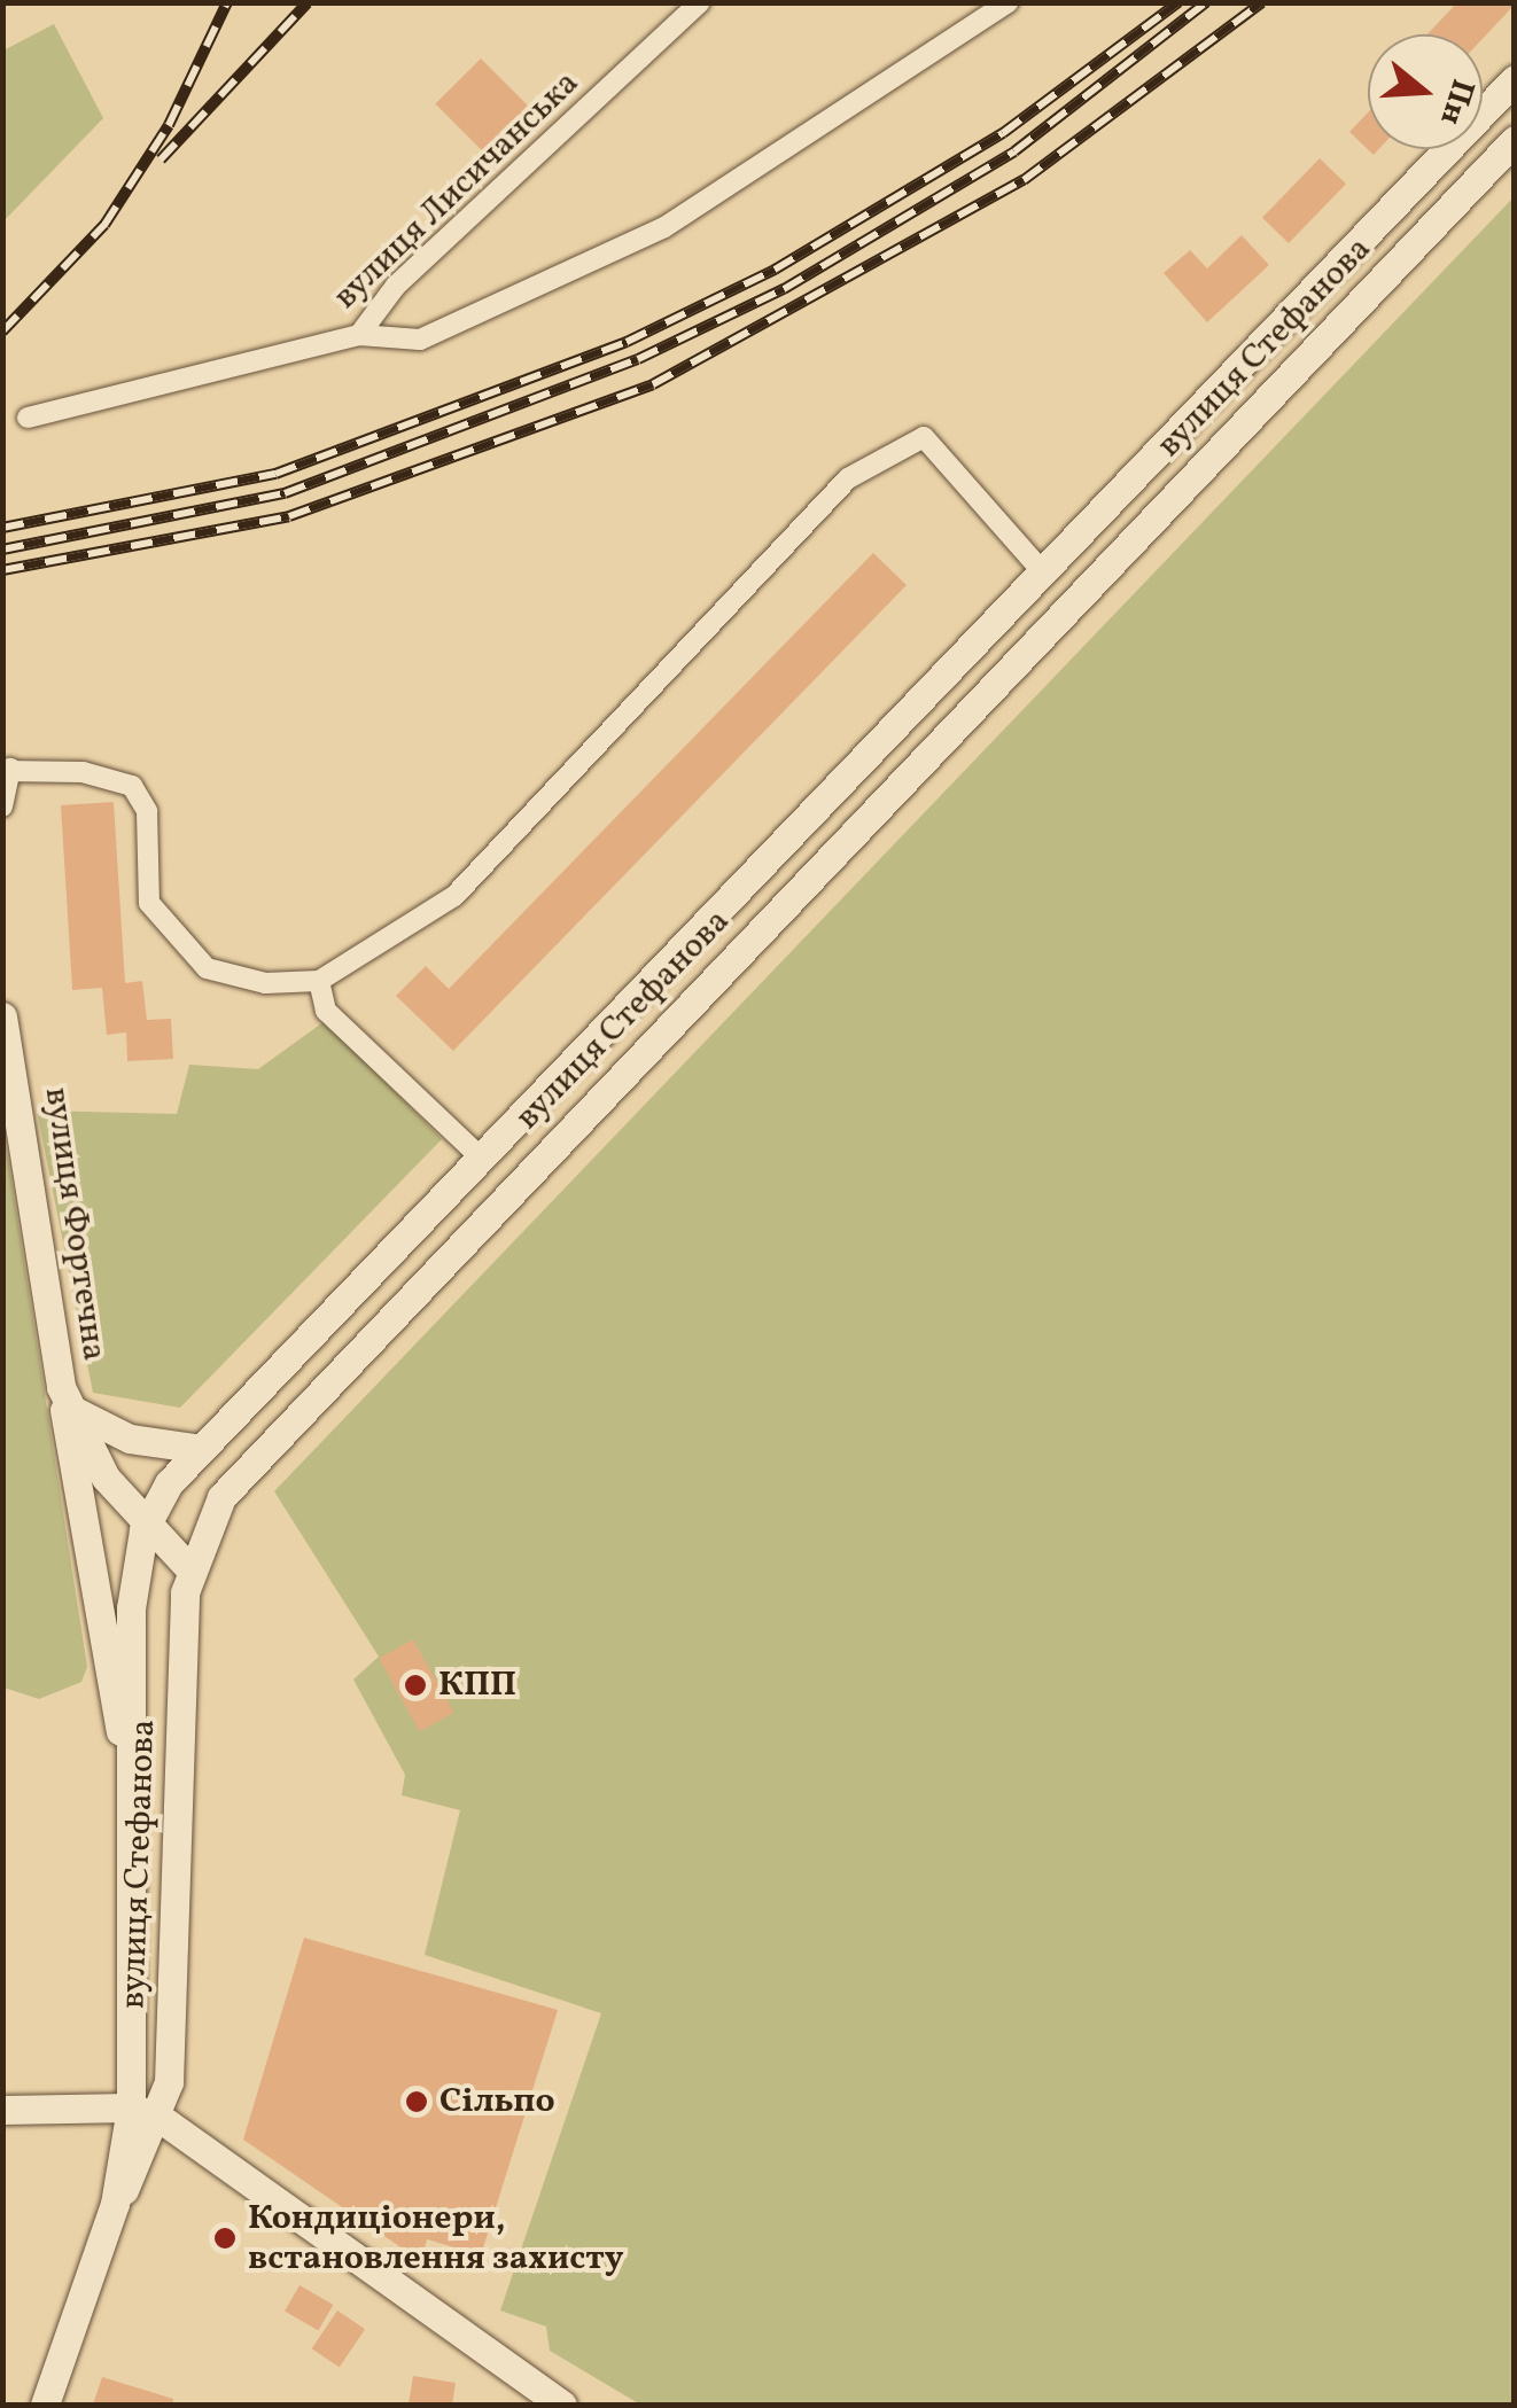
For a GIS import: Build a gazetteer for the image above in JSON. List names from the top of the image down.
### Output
{
  "streets": {
    "main road": ["вулиця Стефанова", "вулиця Фортечна"],
    "street": ["вулиця Лисичанська"]
  },
  "crossings": [
    ["вулиця Стефанова", "вулиця Фортечна"]
  ],
  "places": ["КПП", "Сільпо", "Кондиціонери, встановлення захисту"],
  "north": "right"
}
